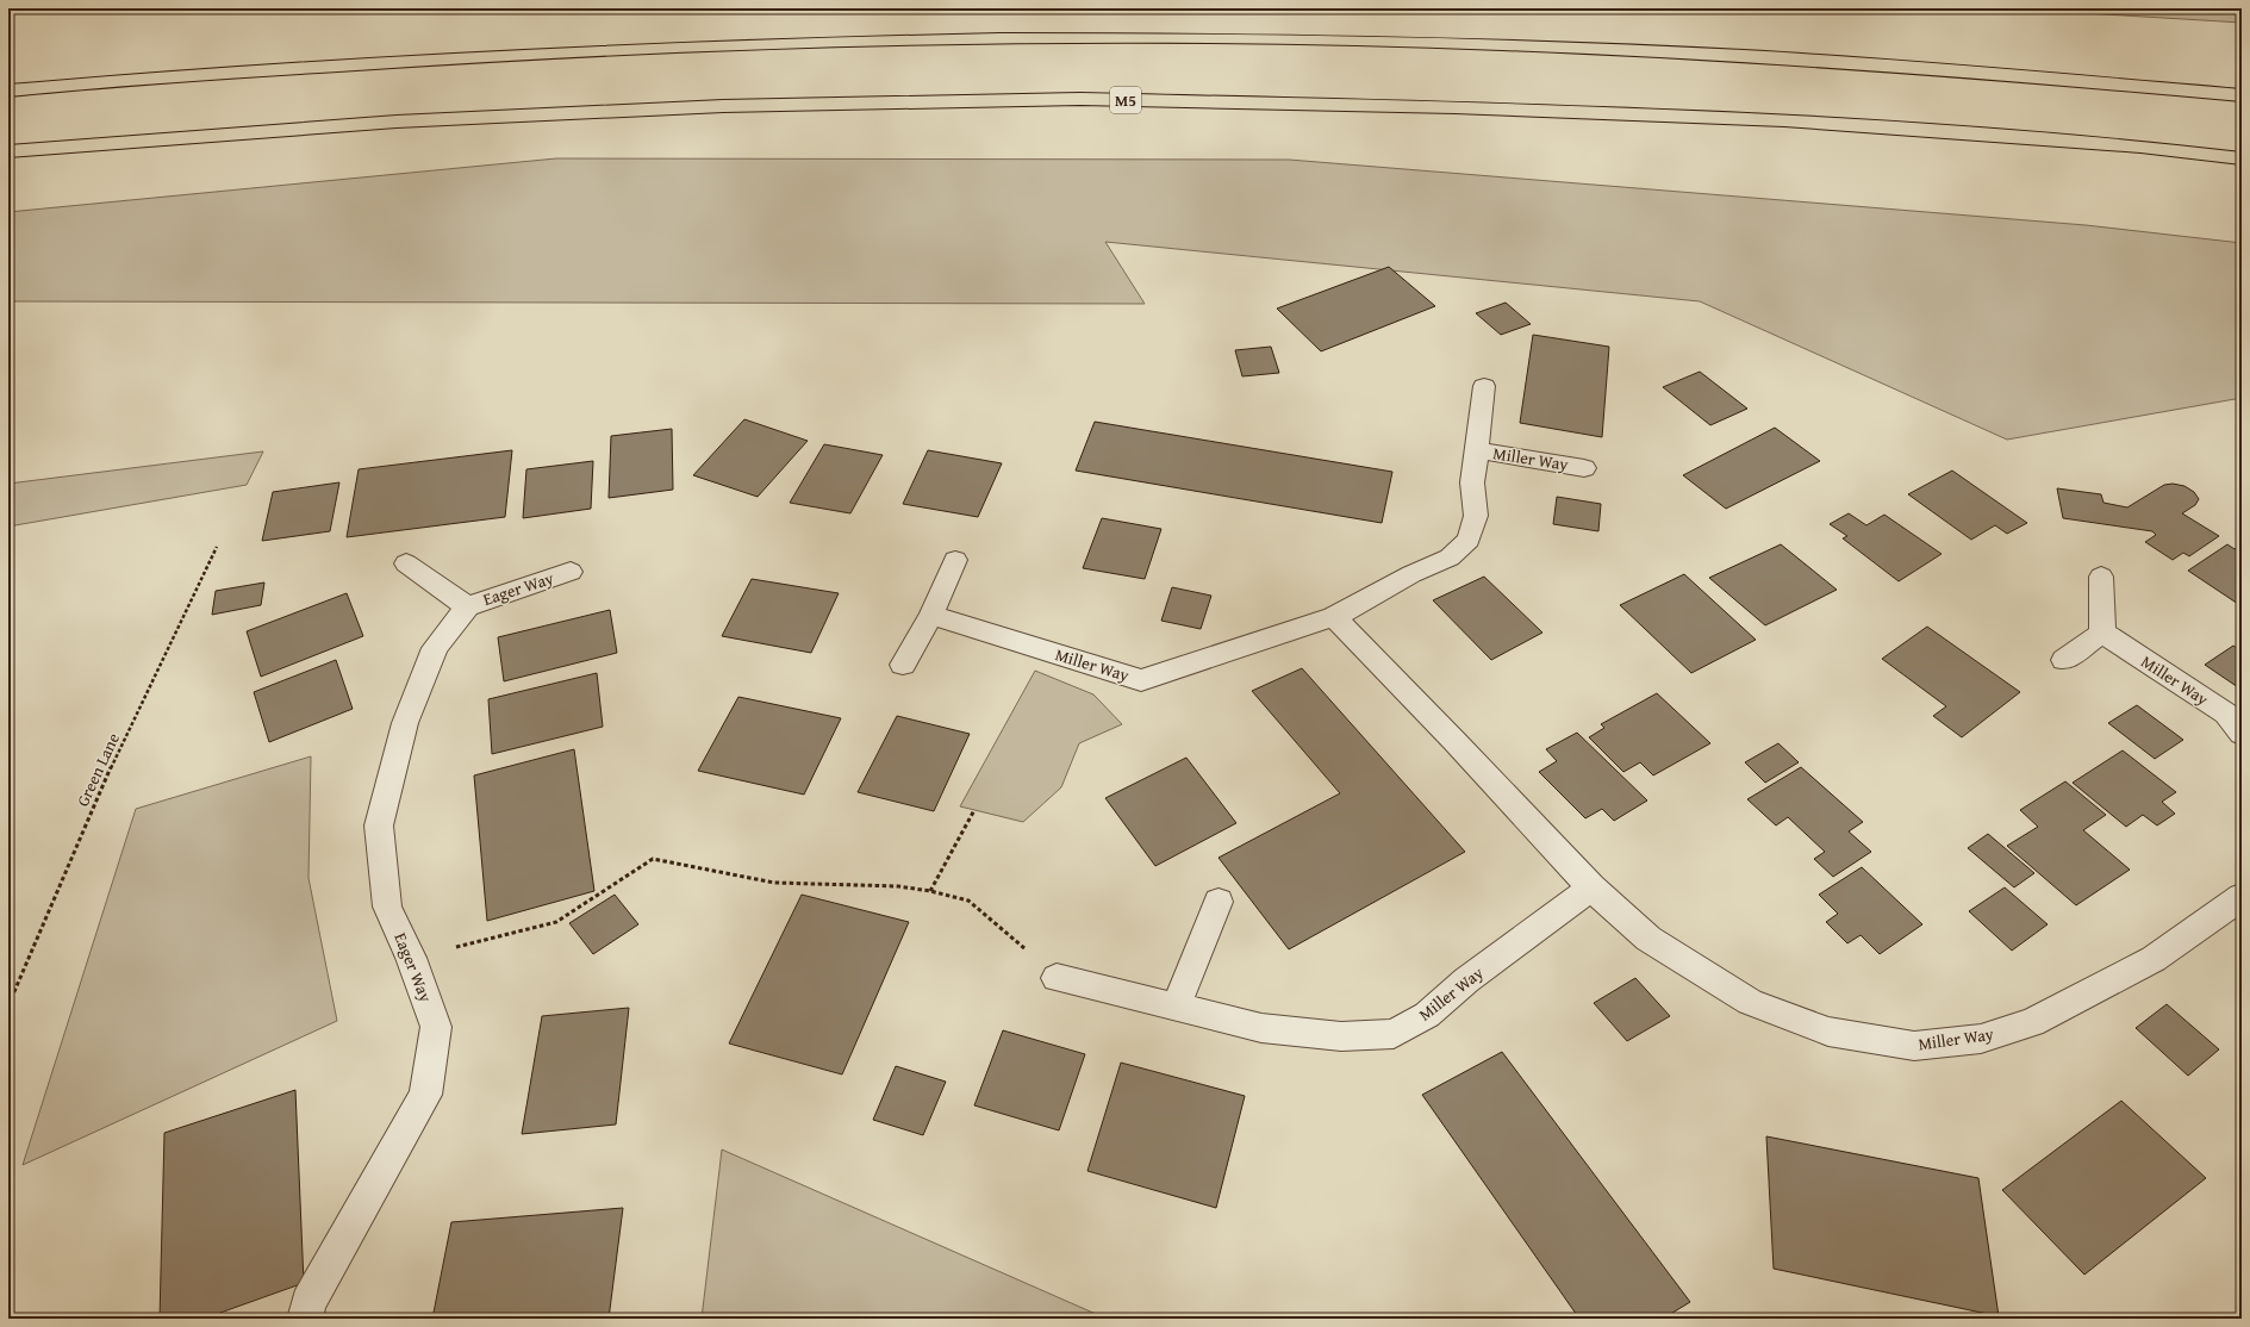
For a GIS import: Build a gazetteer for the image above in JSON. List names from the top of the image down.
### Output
{
  "streets": {
    "highway": ["M5"],
    "street": ["Miller Way", "Eager Way"],
    "path": ["Green Lane"]
  }
}
